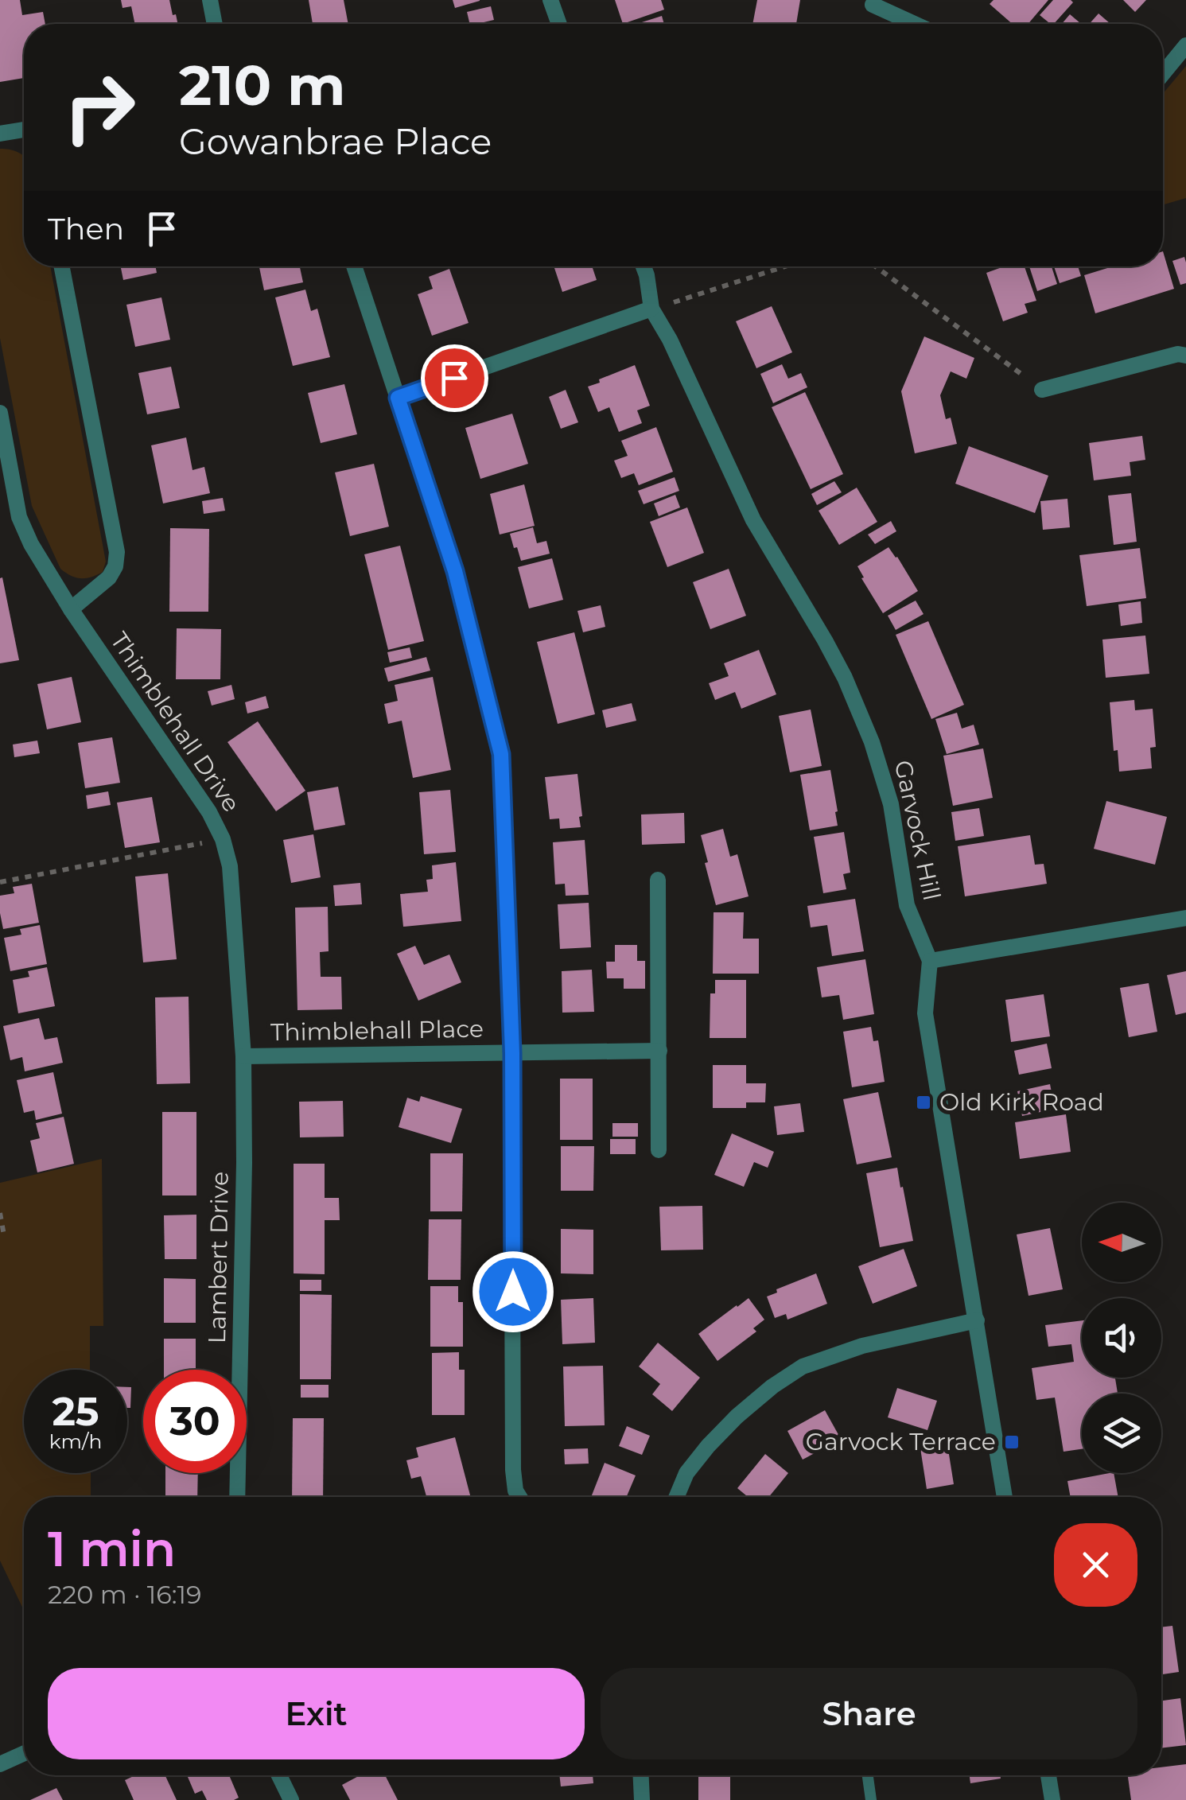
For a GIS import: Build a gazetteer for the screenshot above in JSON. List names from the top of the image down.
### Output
{
  "streets": {
    "street": [
      "Thimblehall Drive",
      "Garvock Hill",
      "Thimblehall Place",
      "Lambert Drive"
    ]
  },
  "crossings": [
    ["Thimblehall Drive", "Thimblehall Place"],
    ["Thimblehall Drive", "Lambert Drive"],
    ["Thimblehall Place", "Lambert Drive"]
  ],
  "places": {
    "transit": ["Old Kirk Road", "Garvock Terrace"]
  },
  "north": "left",
  "page": {
    "turn": ["210 m", "Gowanbrae Place"],
    "then": "Then",
    "speed": "25 km/h",
    "limit": "30",
    "heading": ["1 min", "220 m · 16:19"],
    "buttons": ["Exit", "Share"]
  }
}
